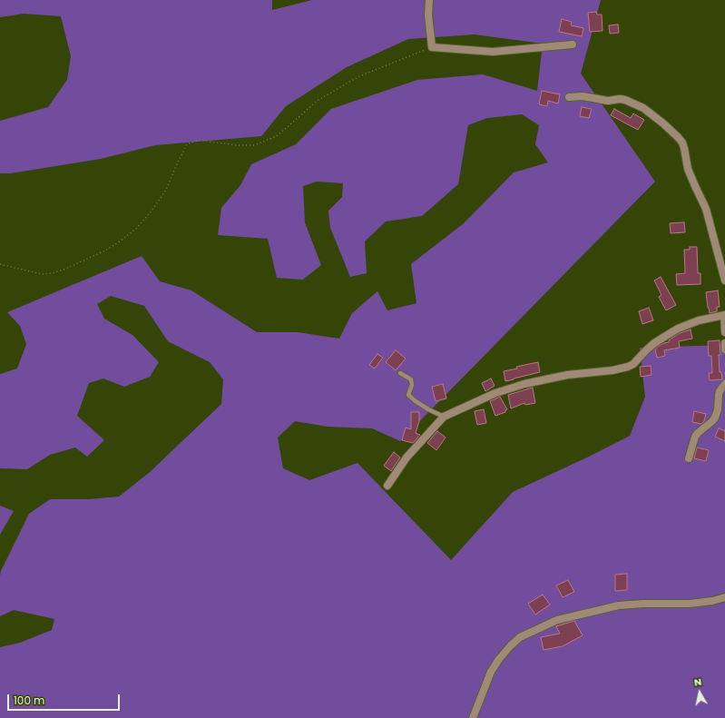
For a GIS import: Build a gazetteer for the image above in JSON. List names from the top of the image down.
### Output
{
  "scale_bar": "100 m",
  "north": "top"
}
